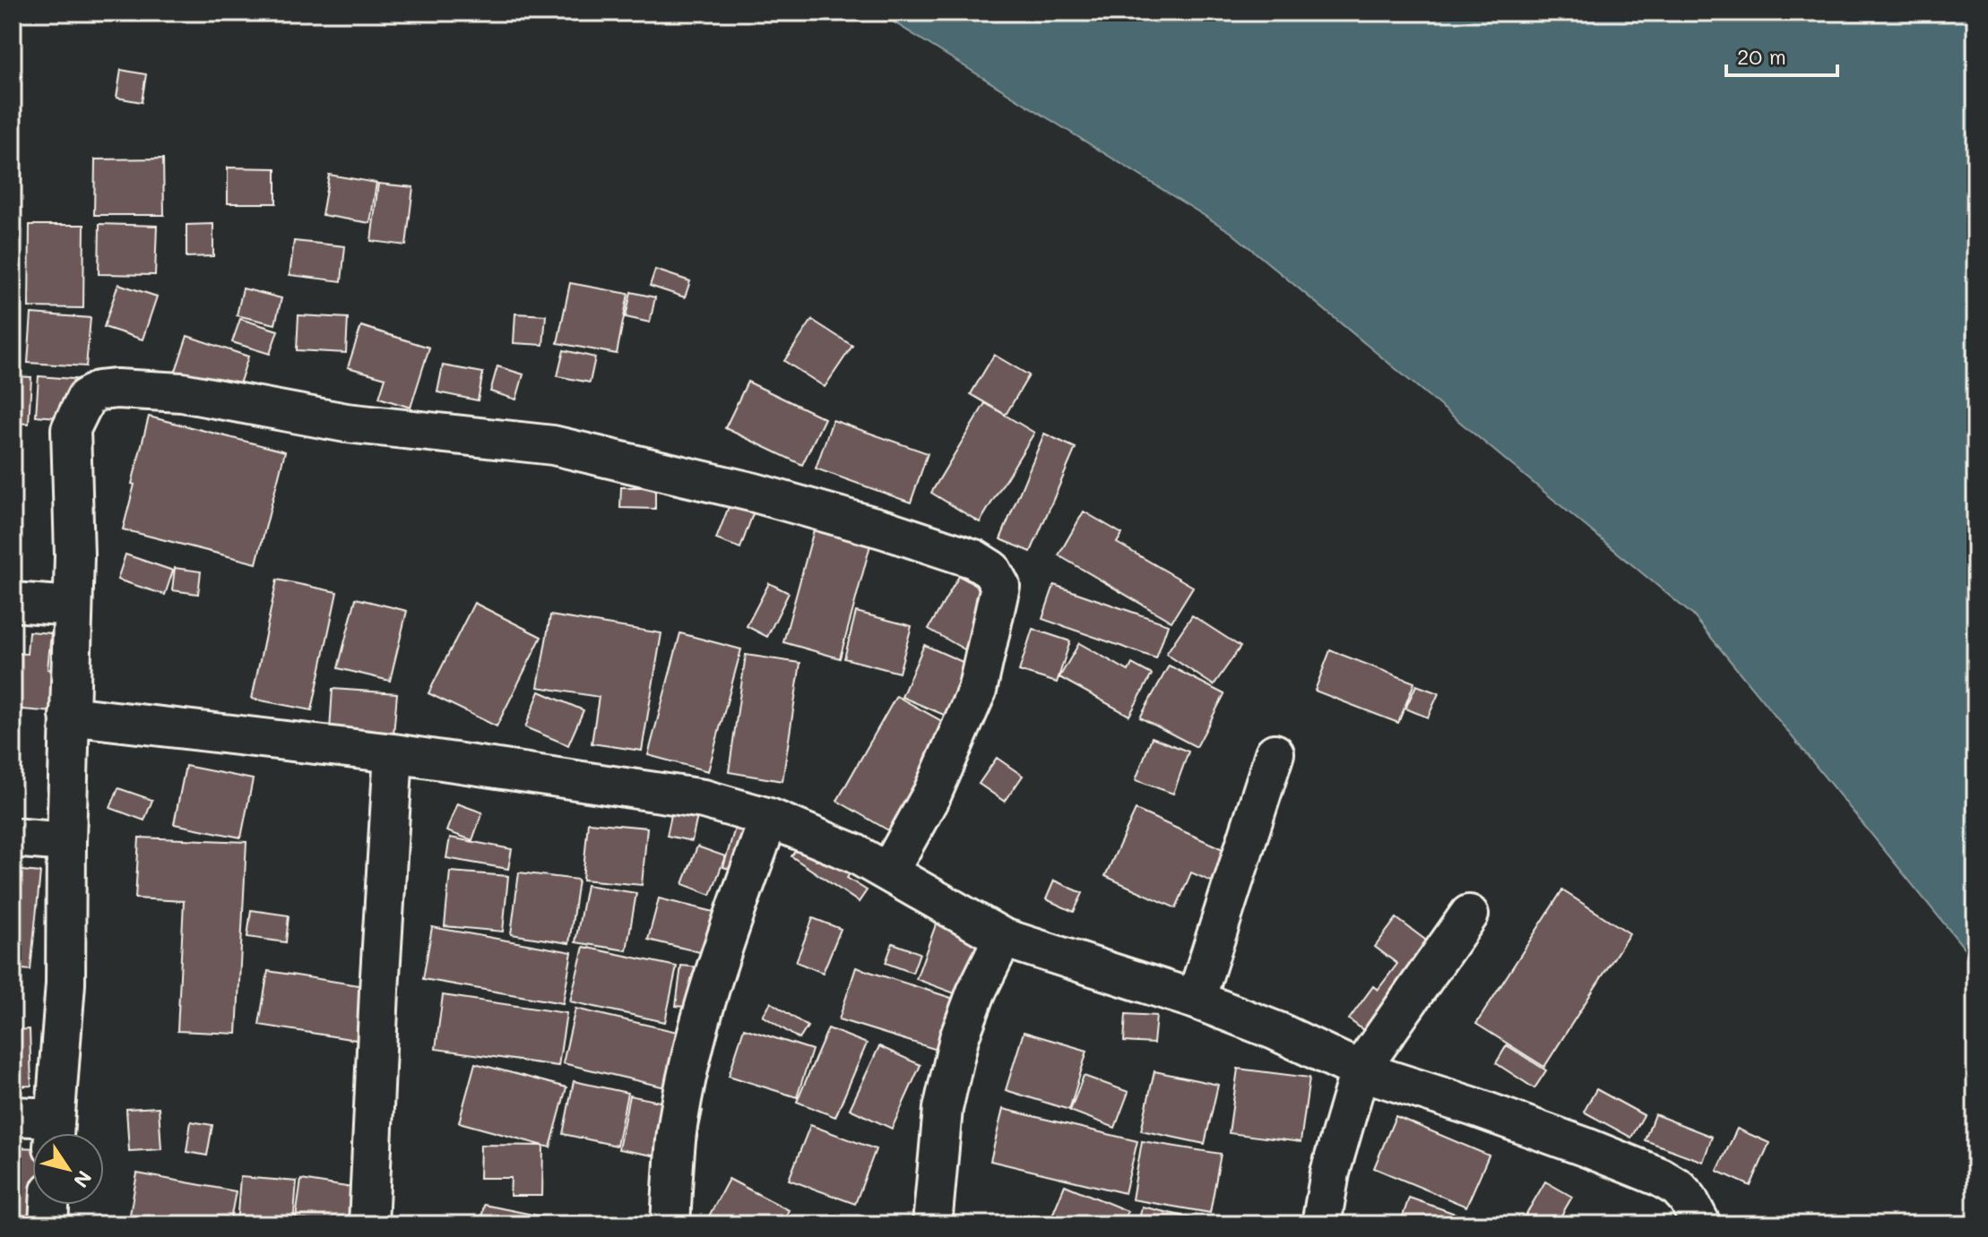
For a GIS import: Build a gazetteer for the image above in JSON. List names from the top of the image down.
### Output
{
  "scale_bar": "20 m",
  "north": "bottom right"
}
